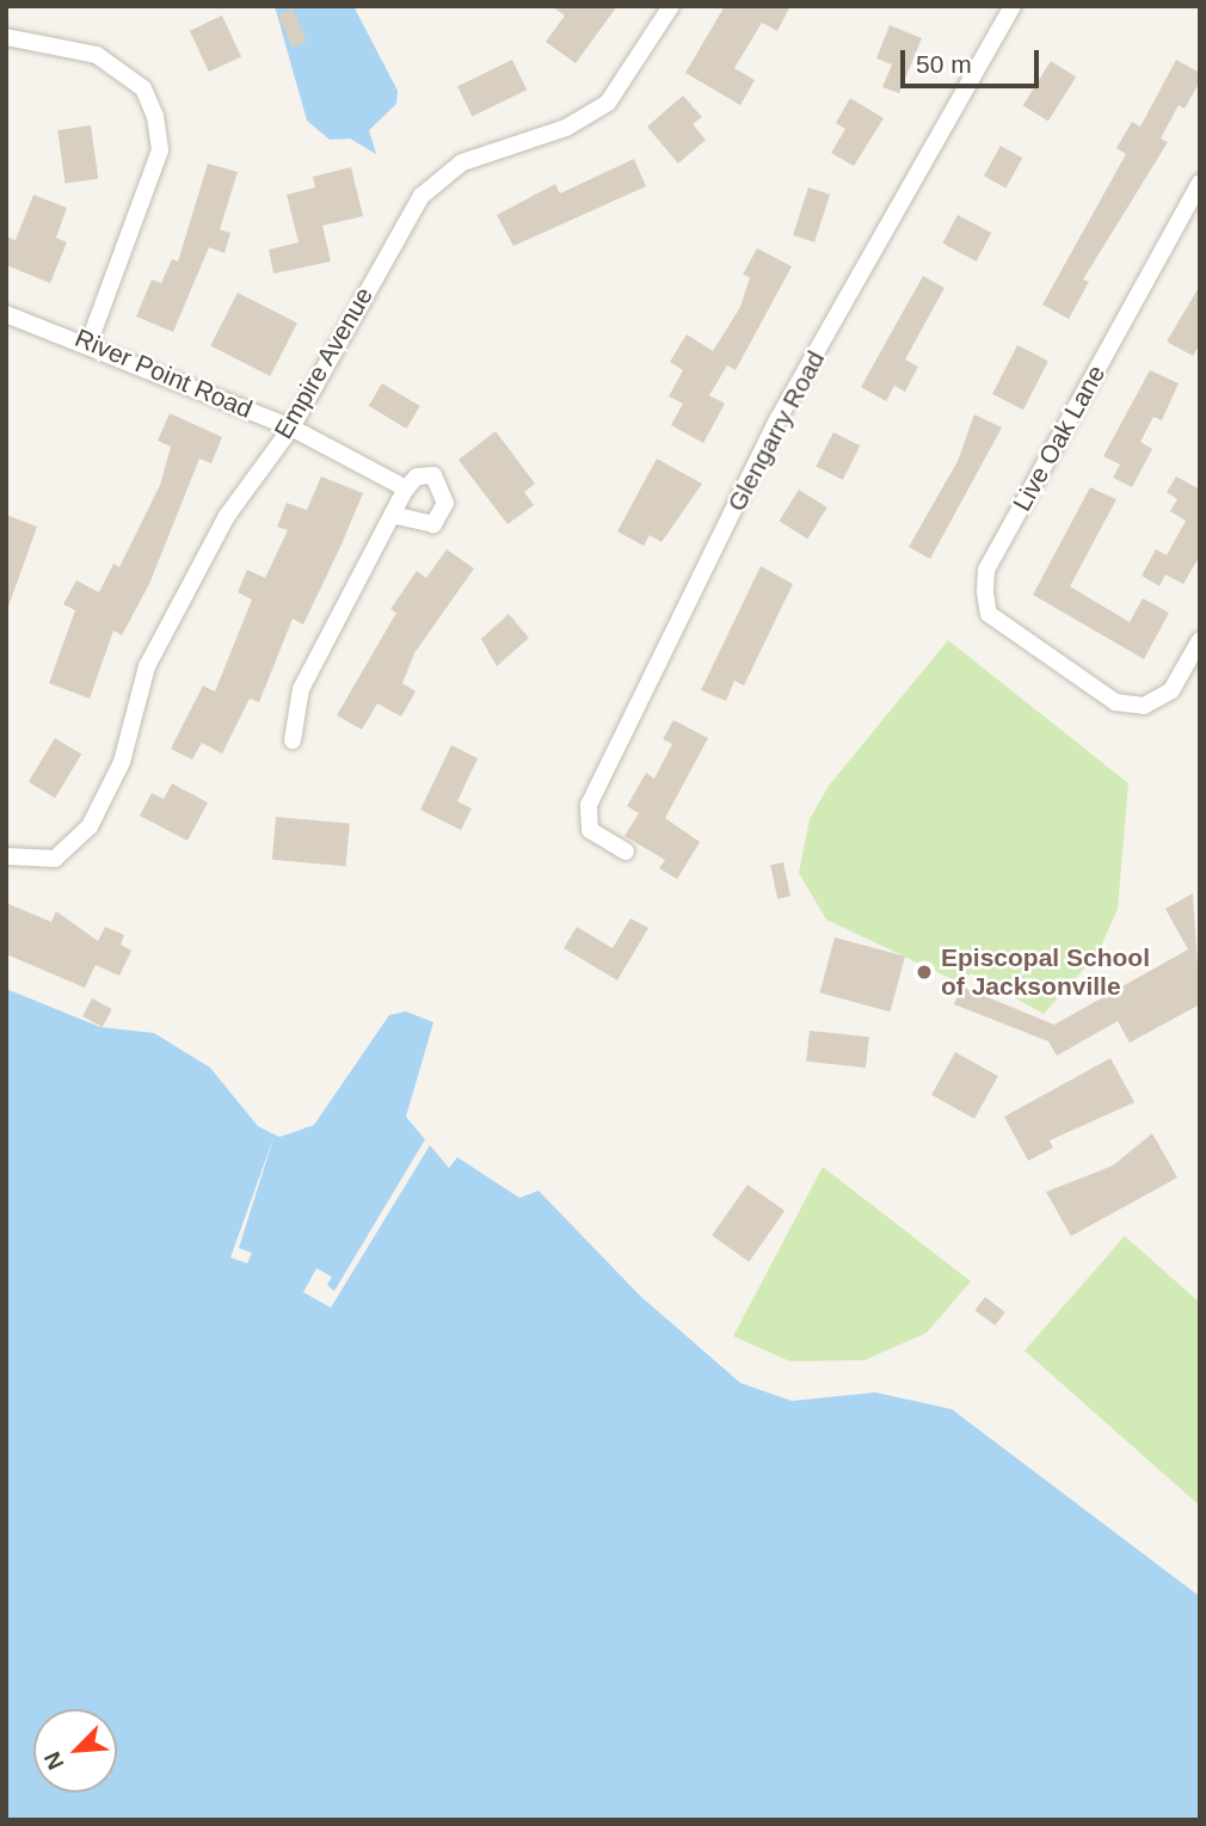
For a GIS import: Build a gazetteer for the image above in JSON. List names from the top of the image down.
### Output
{
  "streets": {
    "street": [
      "Empire Avenue",
      "River Point Road",
      "Glengarry Road",
      "Live Oak Lane"
    ]
  },
  "crossings": [
    ["Empire Avenue", "River Point Road"]
  ],
  "places": ["Episcopal School of Jacksonville"],
  "scale_bar": "50 m",
  "north": "bottom left"
}
